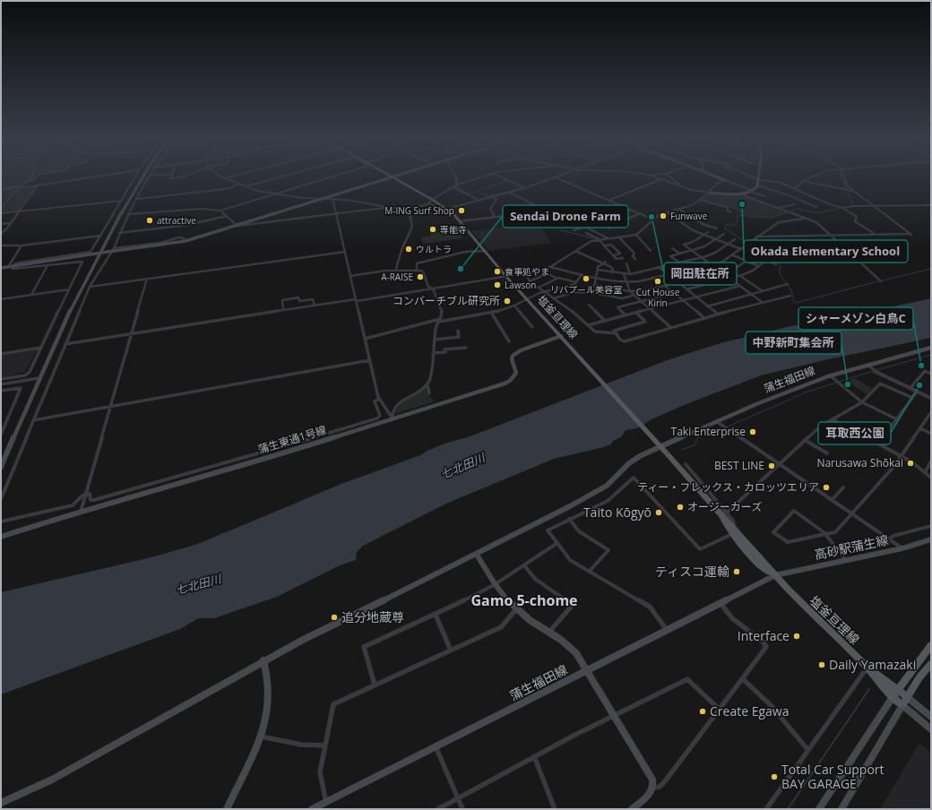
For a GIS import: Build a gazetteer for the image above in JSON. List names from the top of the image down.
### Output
{
  "streets": {
    "main road": ["塩釜亘理線"],
    "street": ["蒲生福田線", "蒲生東通1号線", "高砂駅蒲生線"]
  },
  "crossings": [
    ["塩釜亘理線", "蒲生福田線"],
    ["塩釜亘理線", "蒲生東通1号線"],
    ["塩釜亘理線", "高砂駅蒲生線"],
    ["蒲生福田線", "高砂駅蒲生線"]
  ],
  "districts": ["Gamo 5-chome"],
  "water": ["七北田川"],
  "places": [
    "Okada Elementary School",
    "M-ING Surf Shop",
    "Funwave",
    "岡田駐在所",
    "attractive",
    "専能寺",
    "ウルトラ",
    "Sendai Drone Farm",
    "食事処やま",
    "A-RAISE",
    "リバプール美容室",
    "Cut House Kirin",
    "Lawson",
    "コンバーチブル研究所",
    "シャーメゾン白鳥C",
    "中野新町集会所",
    "耳取西公園",
    "Taki Enterprise",
    "Narusawa Shōkai",
    "BEST LINE",
    "ティー・フレックス・カロッツエリア",
    "オージーカーズ",
    "Taito Kōgyō",
    "ティスコ運輸",
    "追分地蔵尊",
    "Interface",
    "Daily Yamazaki",
    "Create Egawa",
    "Total Car Support BAY GARAGE"
  ]
}
